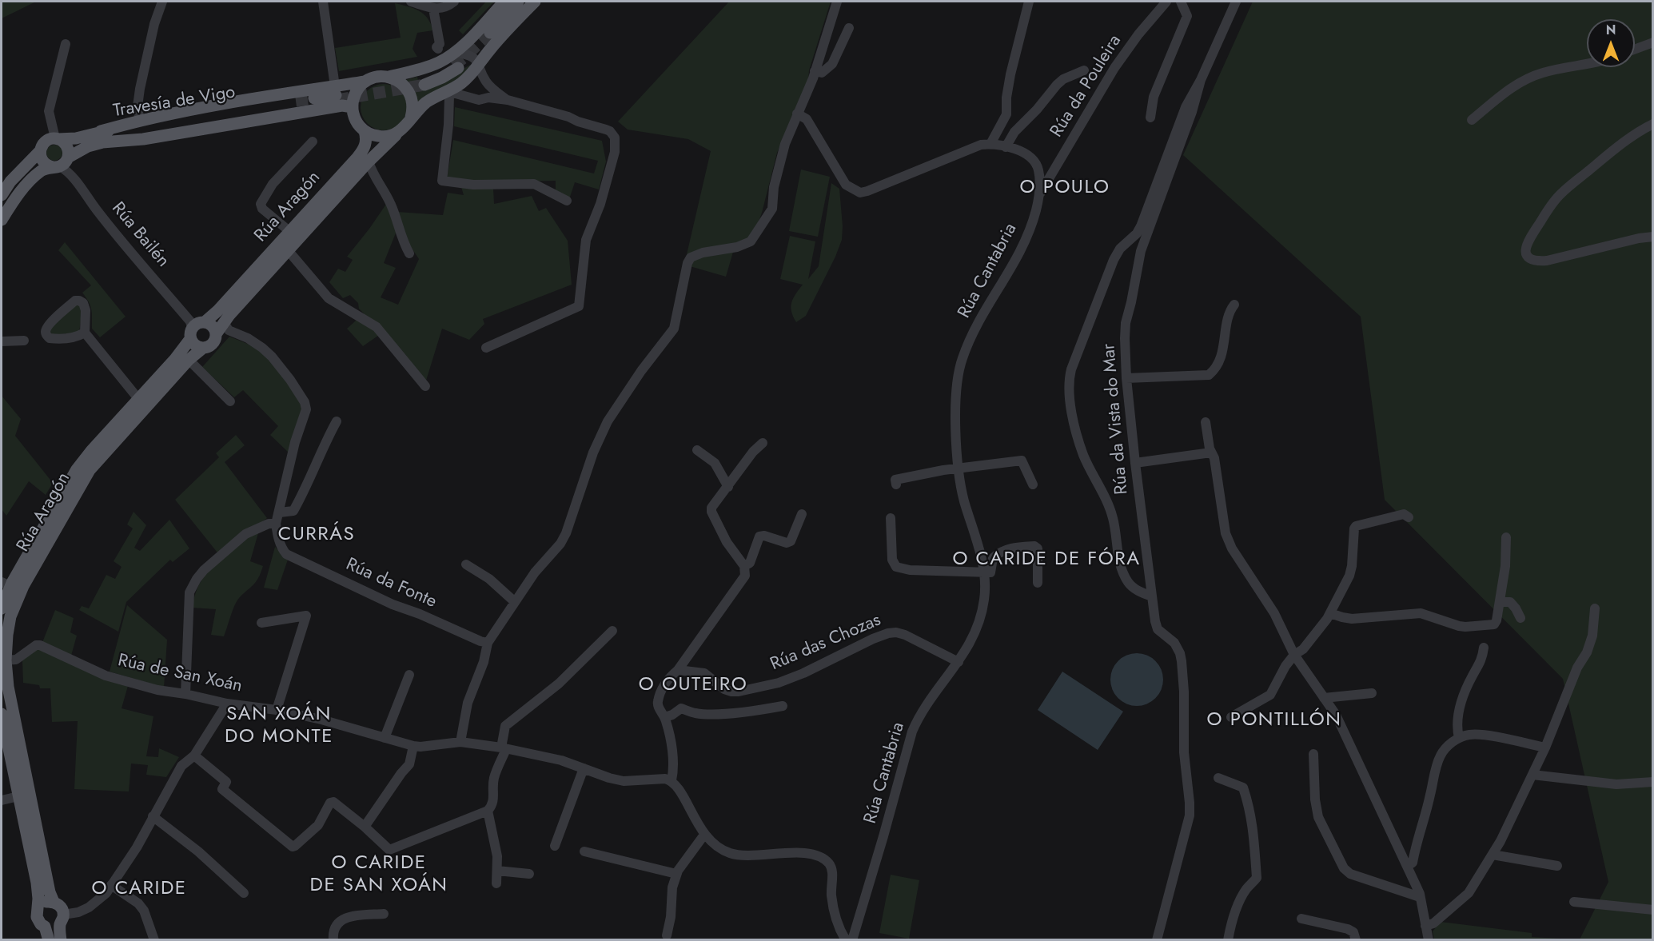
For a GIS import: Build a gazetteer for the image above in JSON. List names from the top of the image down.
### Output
{
  "streets": {
    "main road": ["Travesía de Vigo", "Rúa Aragón"],
    "street": [
      "Rúa da Pouleira",
      "Rúa Bailén",
      "Rúa Cantabria",
      "Rúa da Vista do Mar",
      "Rúa da Fonte",
      "Rúa das Chozas",
      "Rúa de San Xoán"
    ]
  },
  "crossings": [
    ["Rúa da Pouleira", "Rúa Cantabria"],
    ["Travesía de Vigo", "Rúa Bailén"],
    ["Rúa Aragón", "Rúa Bailén"],
    ["Rúa Aragón", "Rúa de San Xoán"],
    ["Rúa Cantabria", "Rúa das Chozas"]
  ],
  "districts": [
    "O POULO",
    "CURRÁS",
    "O CARIDE DE FÓRA",
    "O OUTEIRO",
    "SAN XOÁN DO MONTE",
    "O PONTILLÓN",
    "O CARIDE DE SAN XOÁN",
    "O CARIDE"
  ],
  "north": "top"
}
